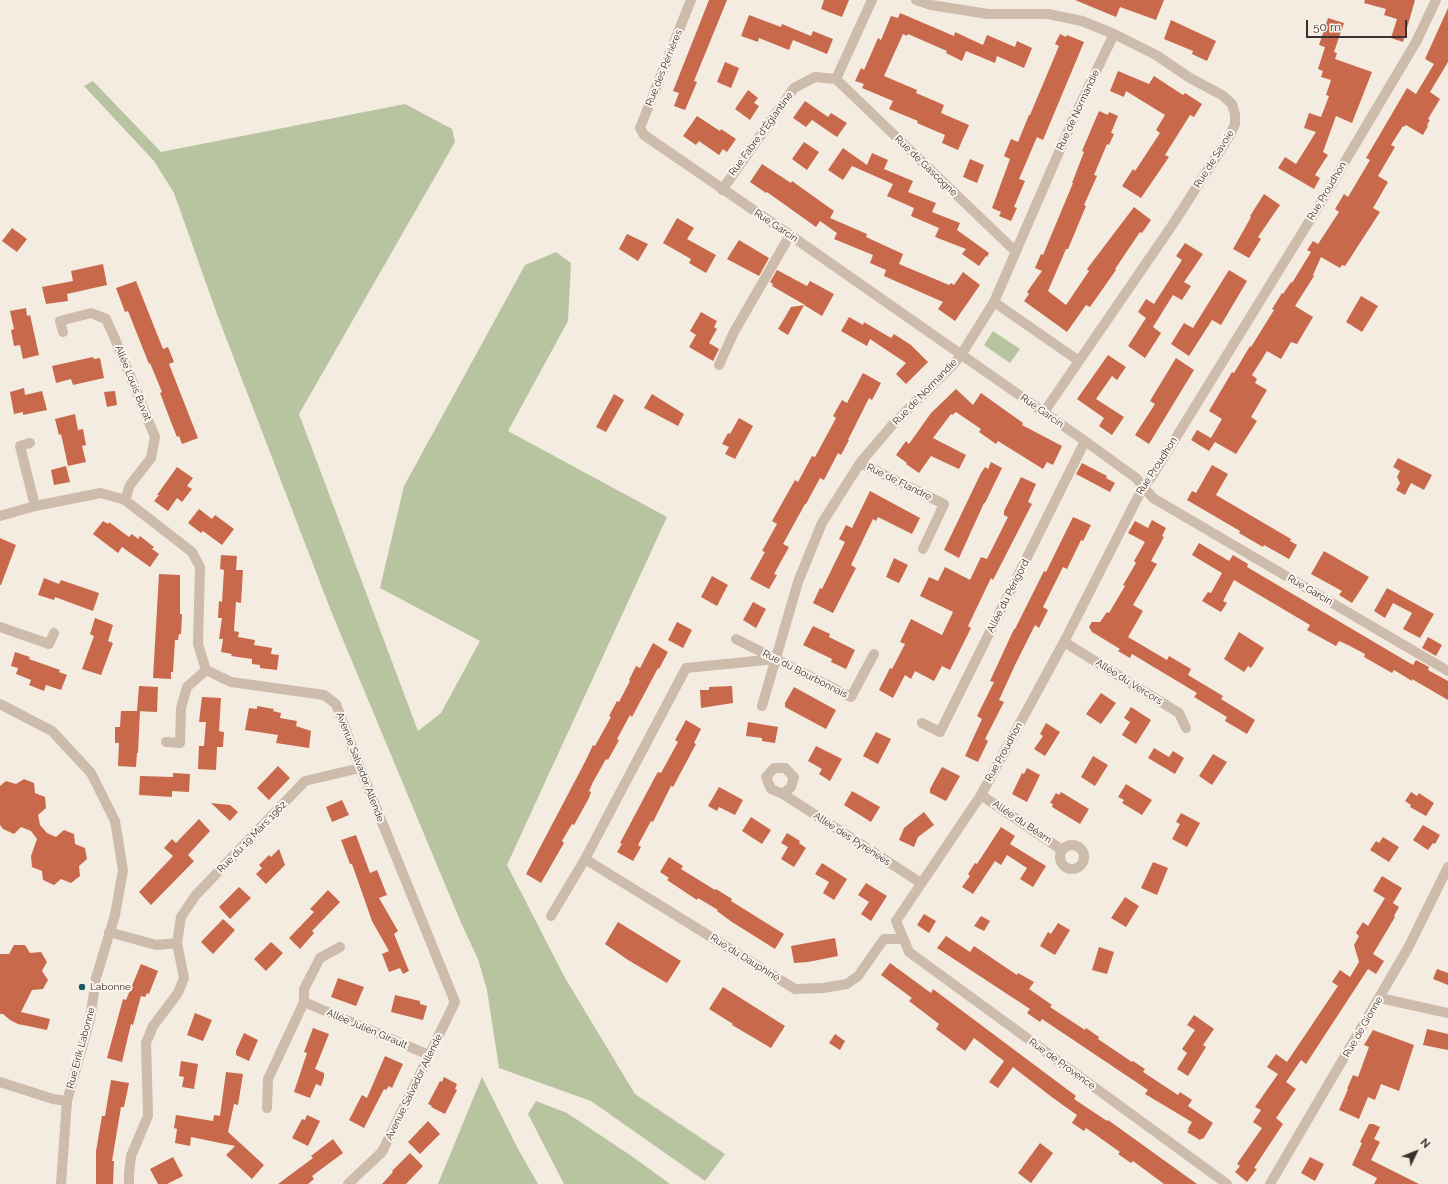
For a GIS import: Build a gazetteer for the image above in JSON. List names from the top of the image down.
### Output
{
  "streets": {
    "street": [
      "Rue des Pérrières",
      "Rue de Normandie",
      "Rue Fabre d'Églantine",
      "Rue de Savoie",
      "Rue de Gascogne",
      "Rue Proudhon",
      "Rue Garcin",
      "Allée Louis Buvat",
      "Rue de Flandre",
      "Allée du Périgord",
      "Rue du Bourbonnais",
      "Allée du Vercors",
      "Avenue Salvador Allende",
      "Allée du Béarn",
      "Rue du 19 Mars 1962",
      "Allée des Pyrénées",
      "Rue du Dauphiné",
      "Rue de Gionne",
      "Allée Julien Girault",
      "Rue Eirik Labonne",
      "Rue de Provence"
    ]
  },
  "crossings": [
    ["Rue des Pérrières", "Rue Garcin"],
    ["Rue de Normandie", "Rue de Savoie"],
    ["Rue de Normandie", "Rue de Gascogne"],
    ["Rue de Normandie", "Rue Garcin"],
    ["Rue de Normandie", "Rue de Flandre"],
    ["Rue de Normandie", "Rue du Bourbonnais"],
    ["Rue Fabre d'Églantine", "Rue de Gascogne"],
    ["Rue Fabre d'Églantine", "Rue Garcin"],
    ["Rue de Savoie", "Rue Garcin"],
    ["Rue Proudhon", "Rue Garcin"],
    ["Rue Proudhon", "Allée du Vercors"],
    ["Rue Proudhon", "Allée du Béarn"],
    ["Rue Proudhon", "Allée des Pyrénées"],
    ["Rue Proudhon", "Rue du Dauphiné"],
    ["Rue Proudhon", "Rue de Provence"],
    ["Rue Garcin", "Allée du Périgord"],
    ["Avenue Salvador Allende", "Rue du 19 Mars 1962"],
    ["Avenue Salvador Allende", "Allée Julien Girault"],
    ["Rue du Dauphiné", "Rue de Provence"]
  ],
  "places": ["Labonne"],
  "scale_bar": "50 m",
  "north": "top right"
}
